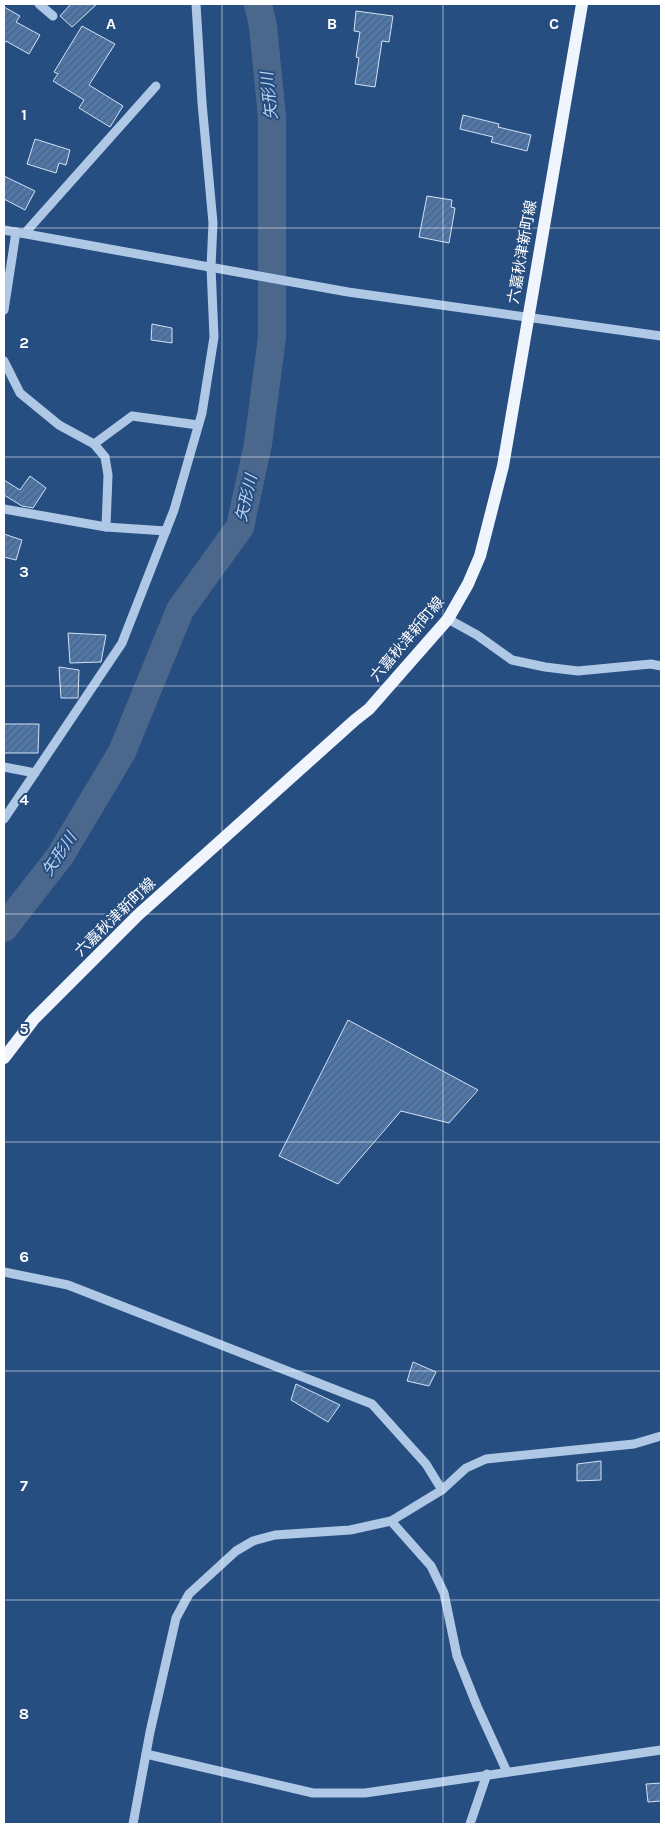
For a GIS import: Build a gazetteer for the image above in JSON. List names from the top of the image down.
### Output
{
  "streets": {
    "main road": ["六嘉秋津新町線"]
  },
  "water": ["矢形川"],
  "grid": {
    "columns": ["A", "B", "C"],
    "rows": [
      "1",
      "2",
      "3",
      "4",
      "5",
      "6",
      "7",
      "8"
    ]
  }
}
